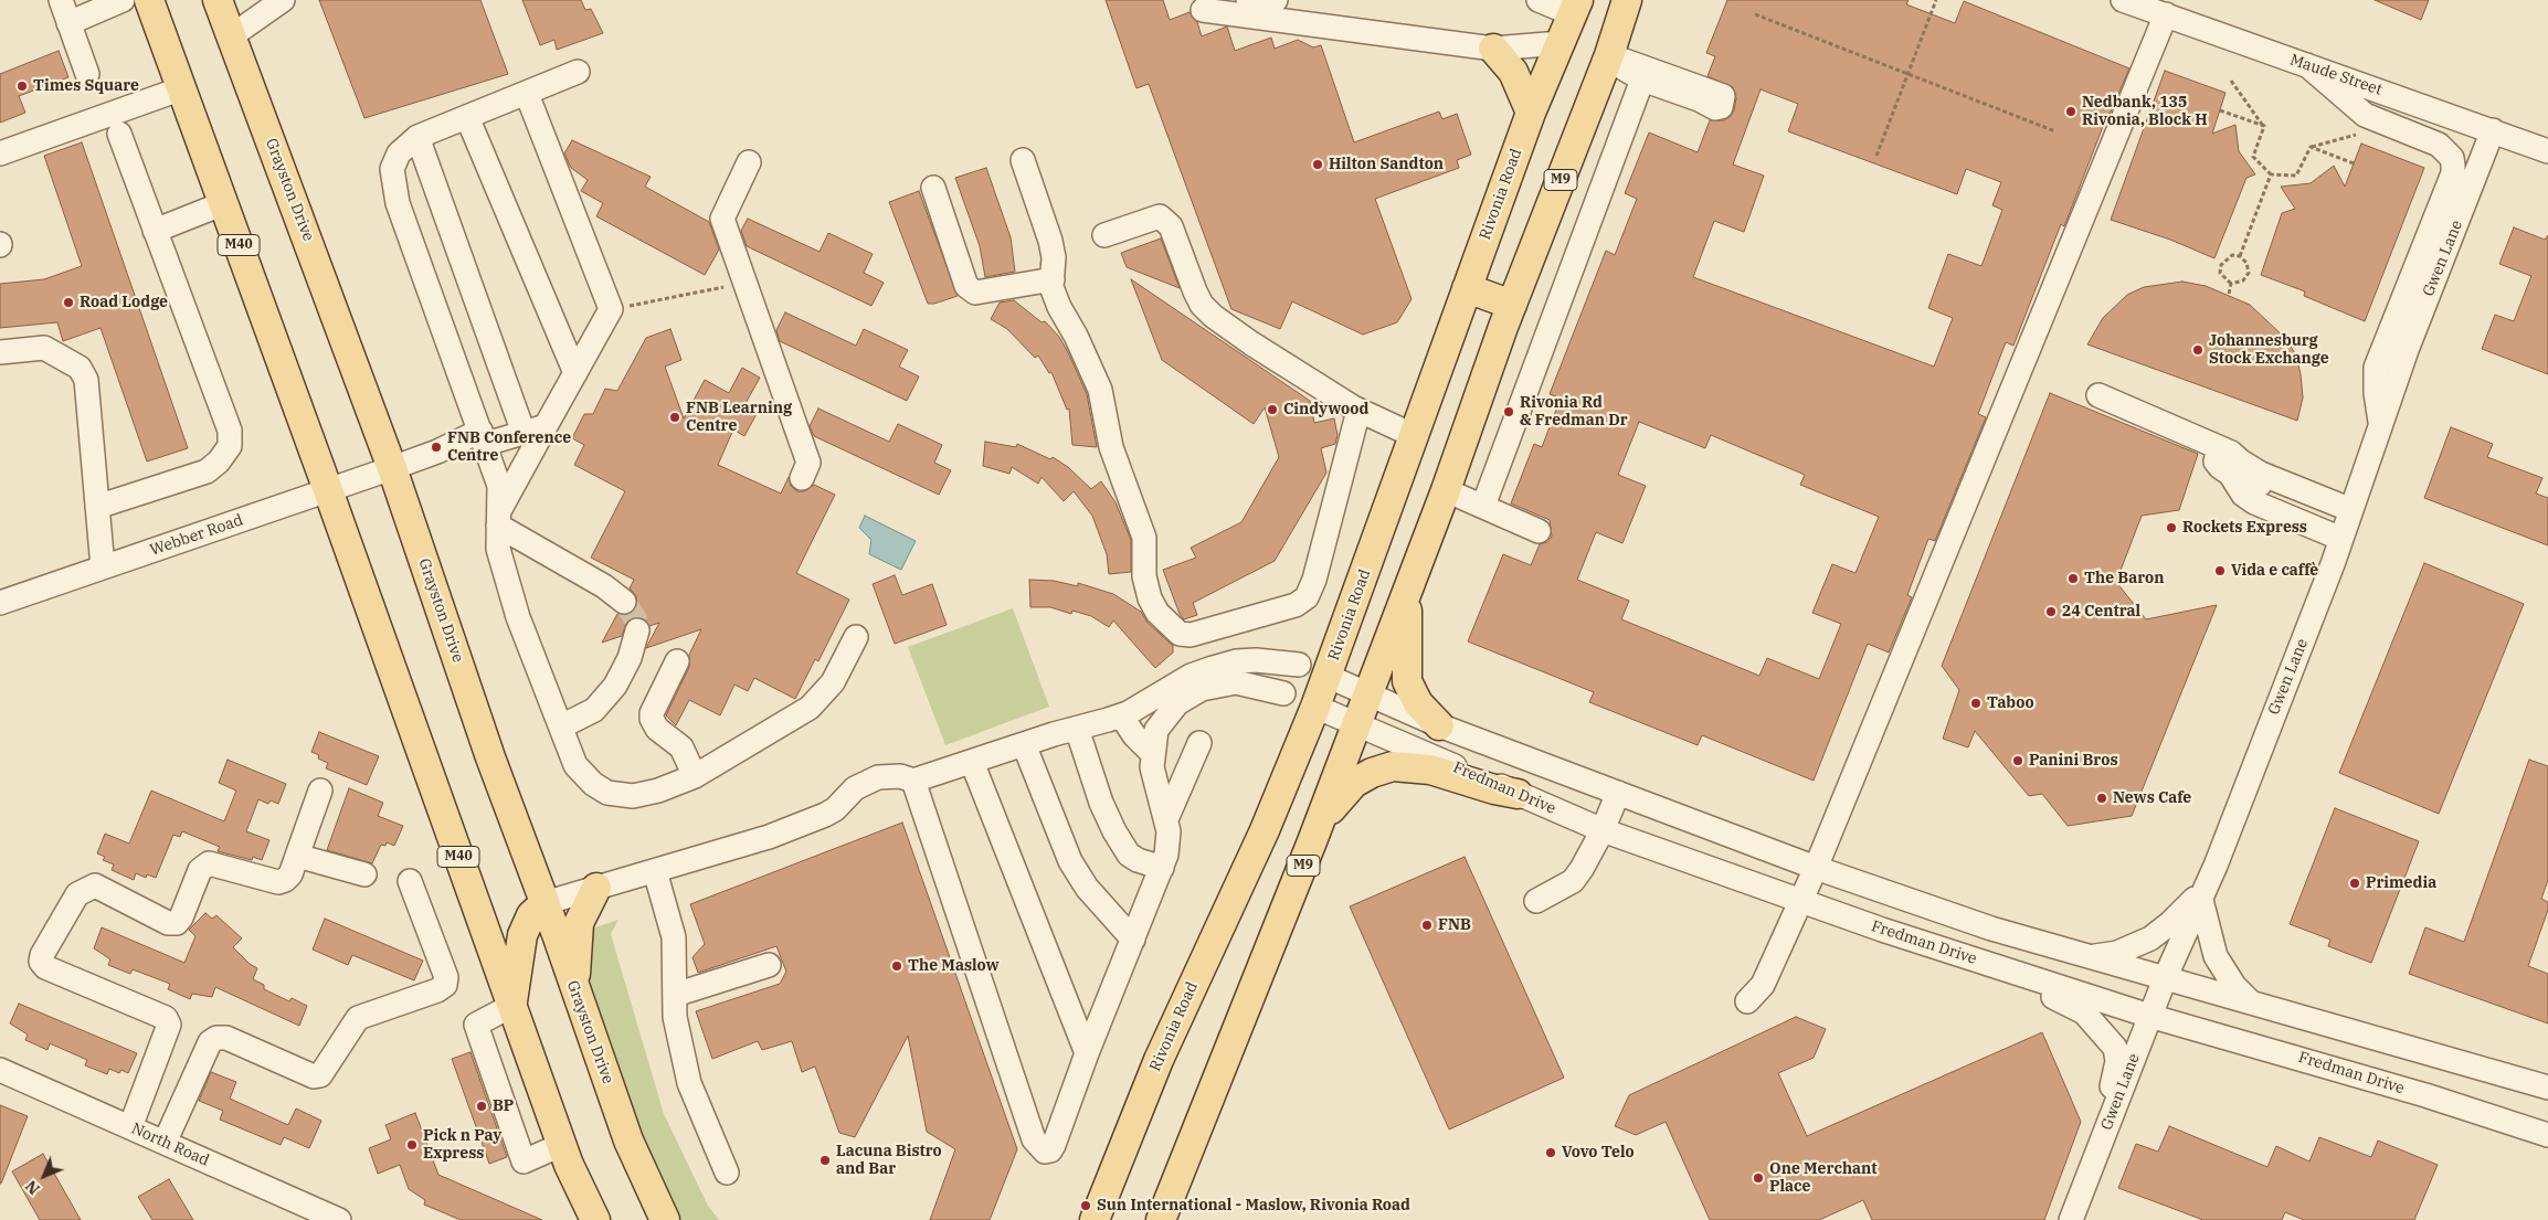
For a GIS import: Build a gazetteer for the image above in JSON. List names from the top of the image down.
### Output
{
  "streets": {
    "main road": [
      "M9",
      "Grayston Drive",
      "Rivonia Road",
      "M40"
    ],
    "street": [
      "Maude Street",
      "Gwen Lane",
      "Webber Road",
      "Fredman Drive",
      "North Road"
    ]
  },
  "crossings": [
    ["Maude Street", "Gwen Lane"],
    ["M9", "Fredman Drive"],
    ["Grayston Drive", "Webber Road"],
    ["Rivonia Road", "Fredman Drive"],
    ["M40", "Webber Road"],
    ["Gwen Lane", "Fredman Drive"]
  ],
  "places": [
    "Times Square",
    "Nedbank, 135 Rivonia, Block H",
    "Hilton Sandton",
    "Road Lodge",
    "Johannesburg Stock Exchange",
    "Cindywood",
    "Rivonia Rd & Fredman Dr",
    "FNB Learning Centre",
    "FNB Conference Centre",
    "Rockets Express",
    "Vida e caffè",
    "The Baron",
    "24 Central",
    "Taboo",
    "Panini Bros",
    "News Cafe",
    "Primedia",
    "FNB",
    "The Maslow",
    "BP",
    "Pick n Pay Express",
    "Vovo Telo",
    "Lacuna Bistro and Bar",
    "One Merchant Place",
    "Sun International - Maslow, Rivonia Road"
  ],
  "north": "bottom left"
}
